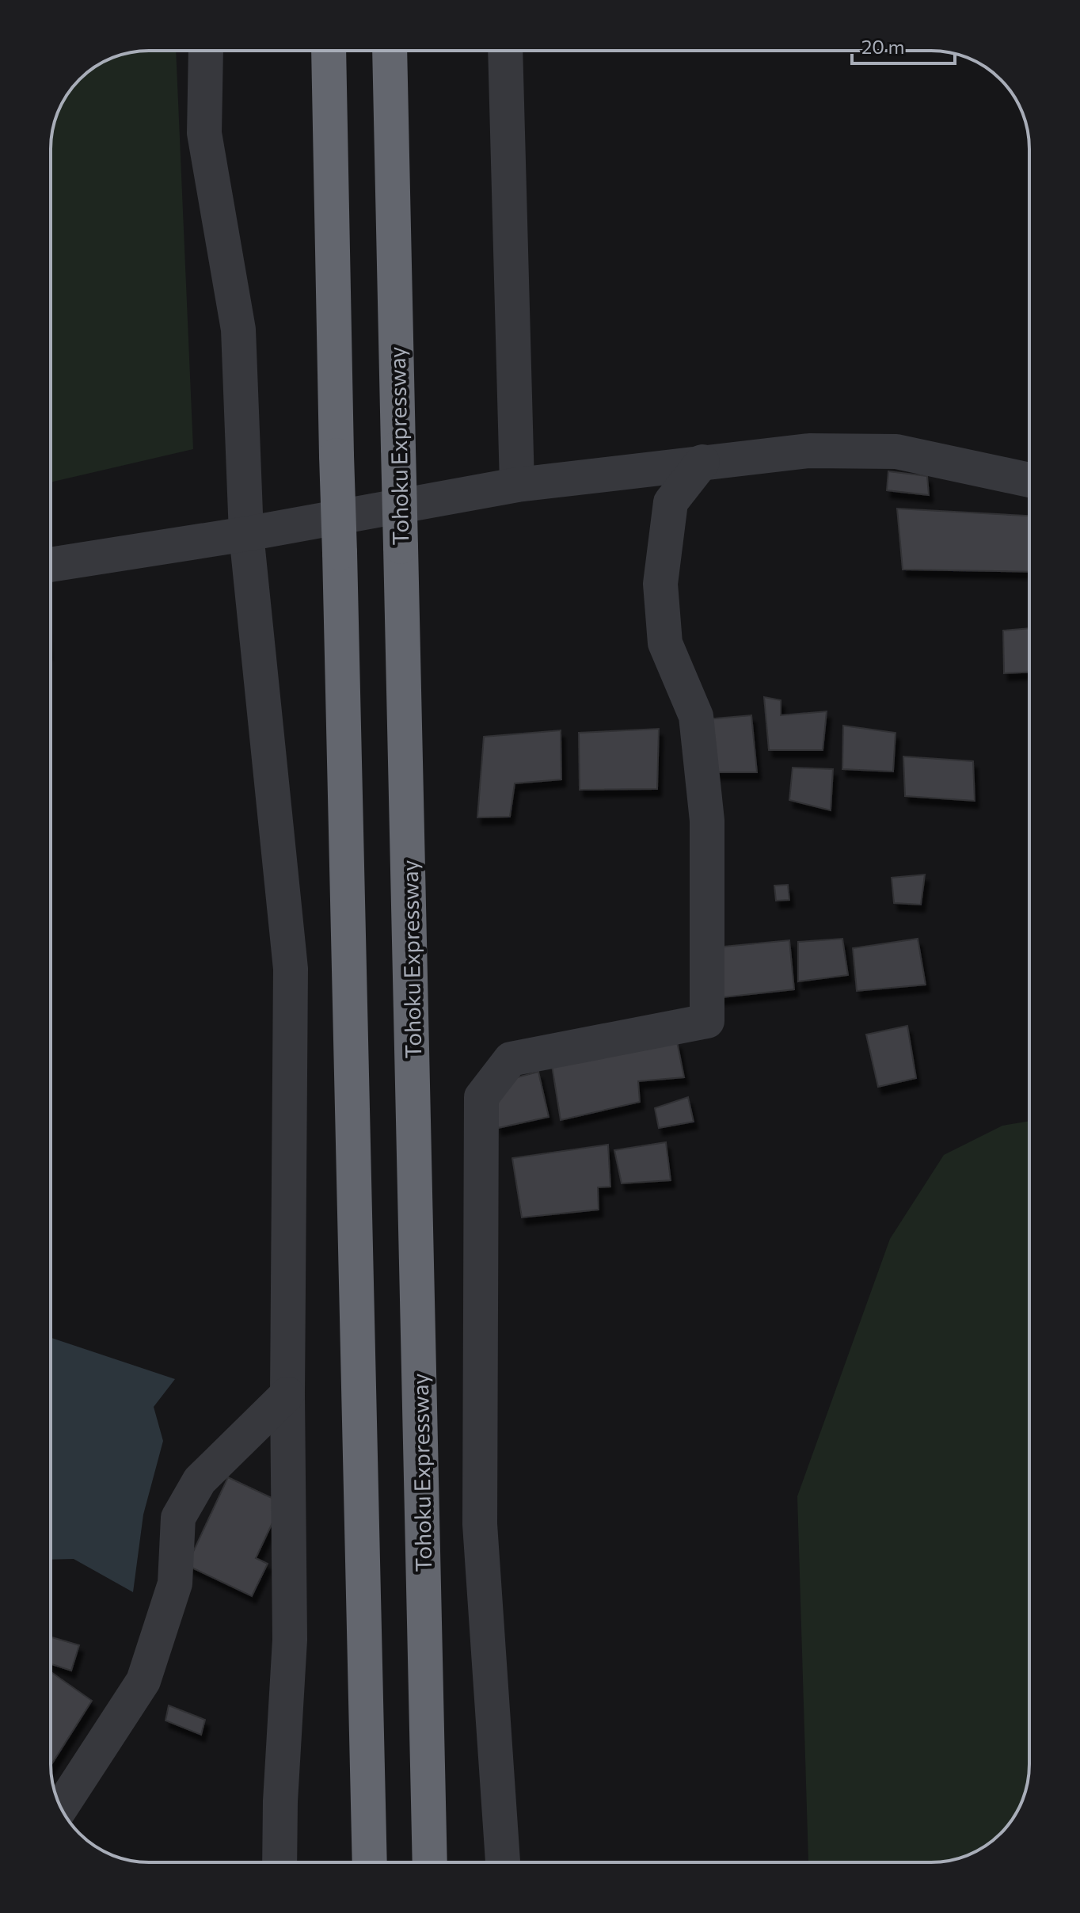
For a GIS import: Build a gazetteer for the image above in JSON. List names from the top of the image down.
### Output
{
  "streets": {
    "highway": ["Tohoku Expressway"]
  },
  "scale_bar": "20 m"
}
